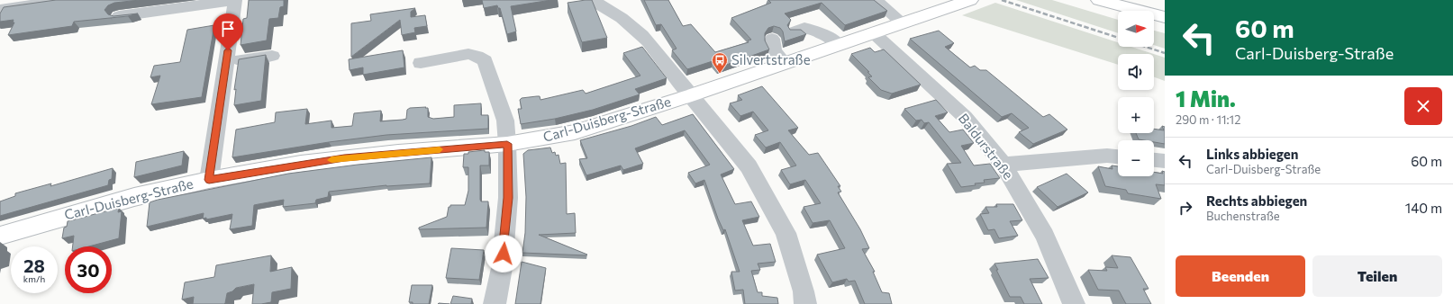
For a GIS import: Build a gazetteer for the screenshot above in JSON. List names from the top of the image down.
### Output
{
  "streets": {
    "main road": ["Carl-Duisberg-Straße"],
    "street": ["Baldurstraße"]
  },
  "crossings": [
    ["Carl-Duisberg-Straße", "Baldurstraße"]
  ],
  "places": {
    "bus stop": ["Silvertstraße"]
  },
  "north": "right",
  "page": {
    "turn": ["60 m", "Carl-Duisberg-Straße"],
    "map_buttons": ["+", "−"],
    "heading": ["1 Min.", "290 m · 11:12"],
    "list": [
      {
        "name": "Links abbiegen",
        "note": "Carl-Duisberg-Straße",
        "value": "60 m"
      },
      {
        "name": "Rechts abbiegen",
        "note": "Buchenstraße",
        "value": "140 m"
      }
    ],
    "speed": "28 km/h",
    "limit": "30",
    "buttons": ["Beenden", "Teilen"]
  }
}
